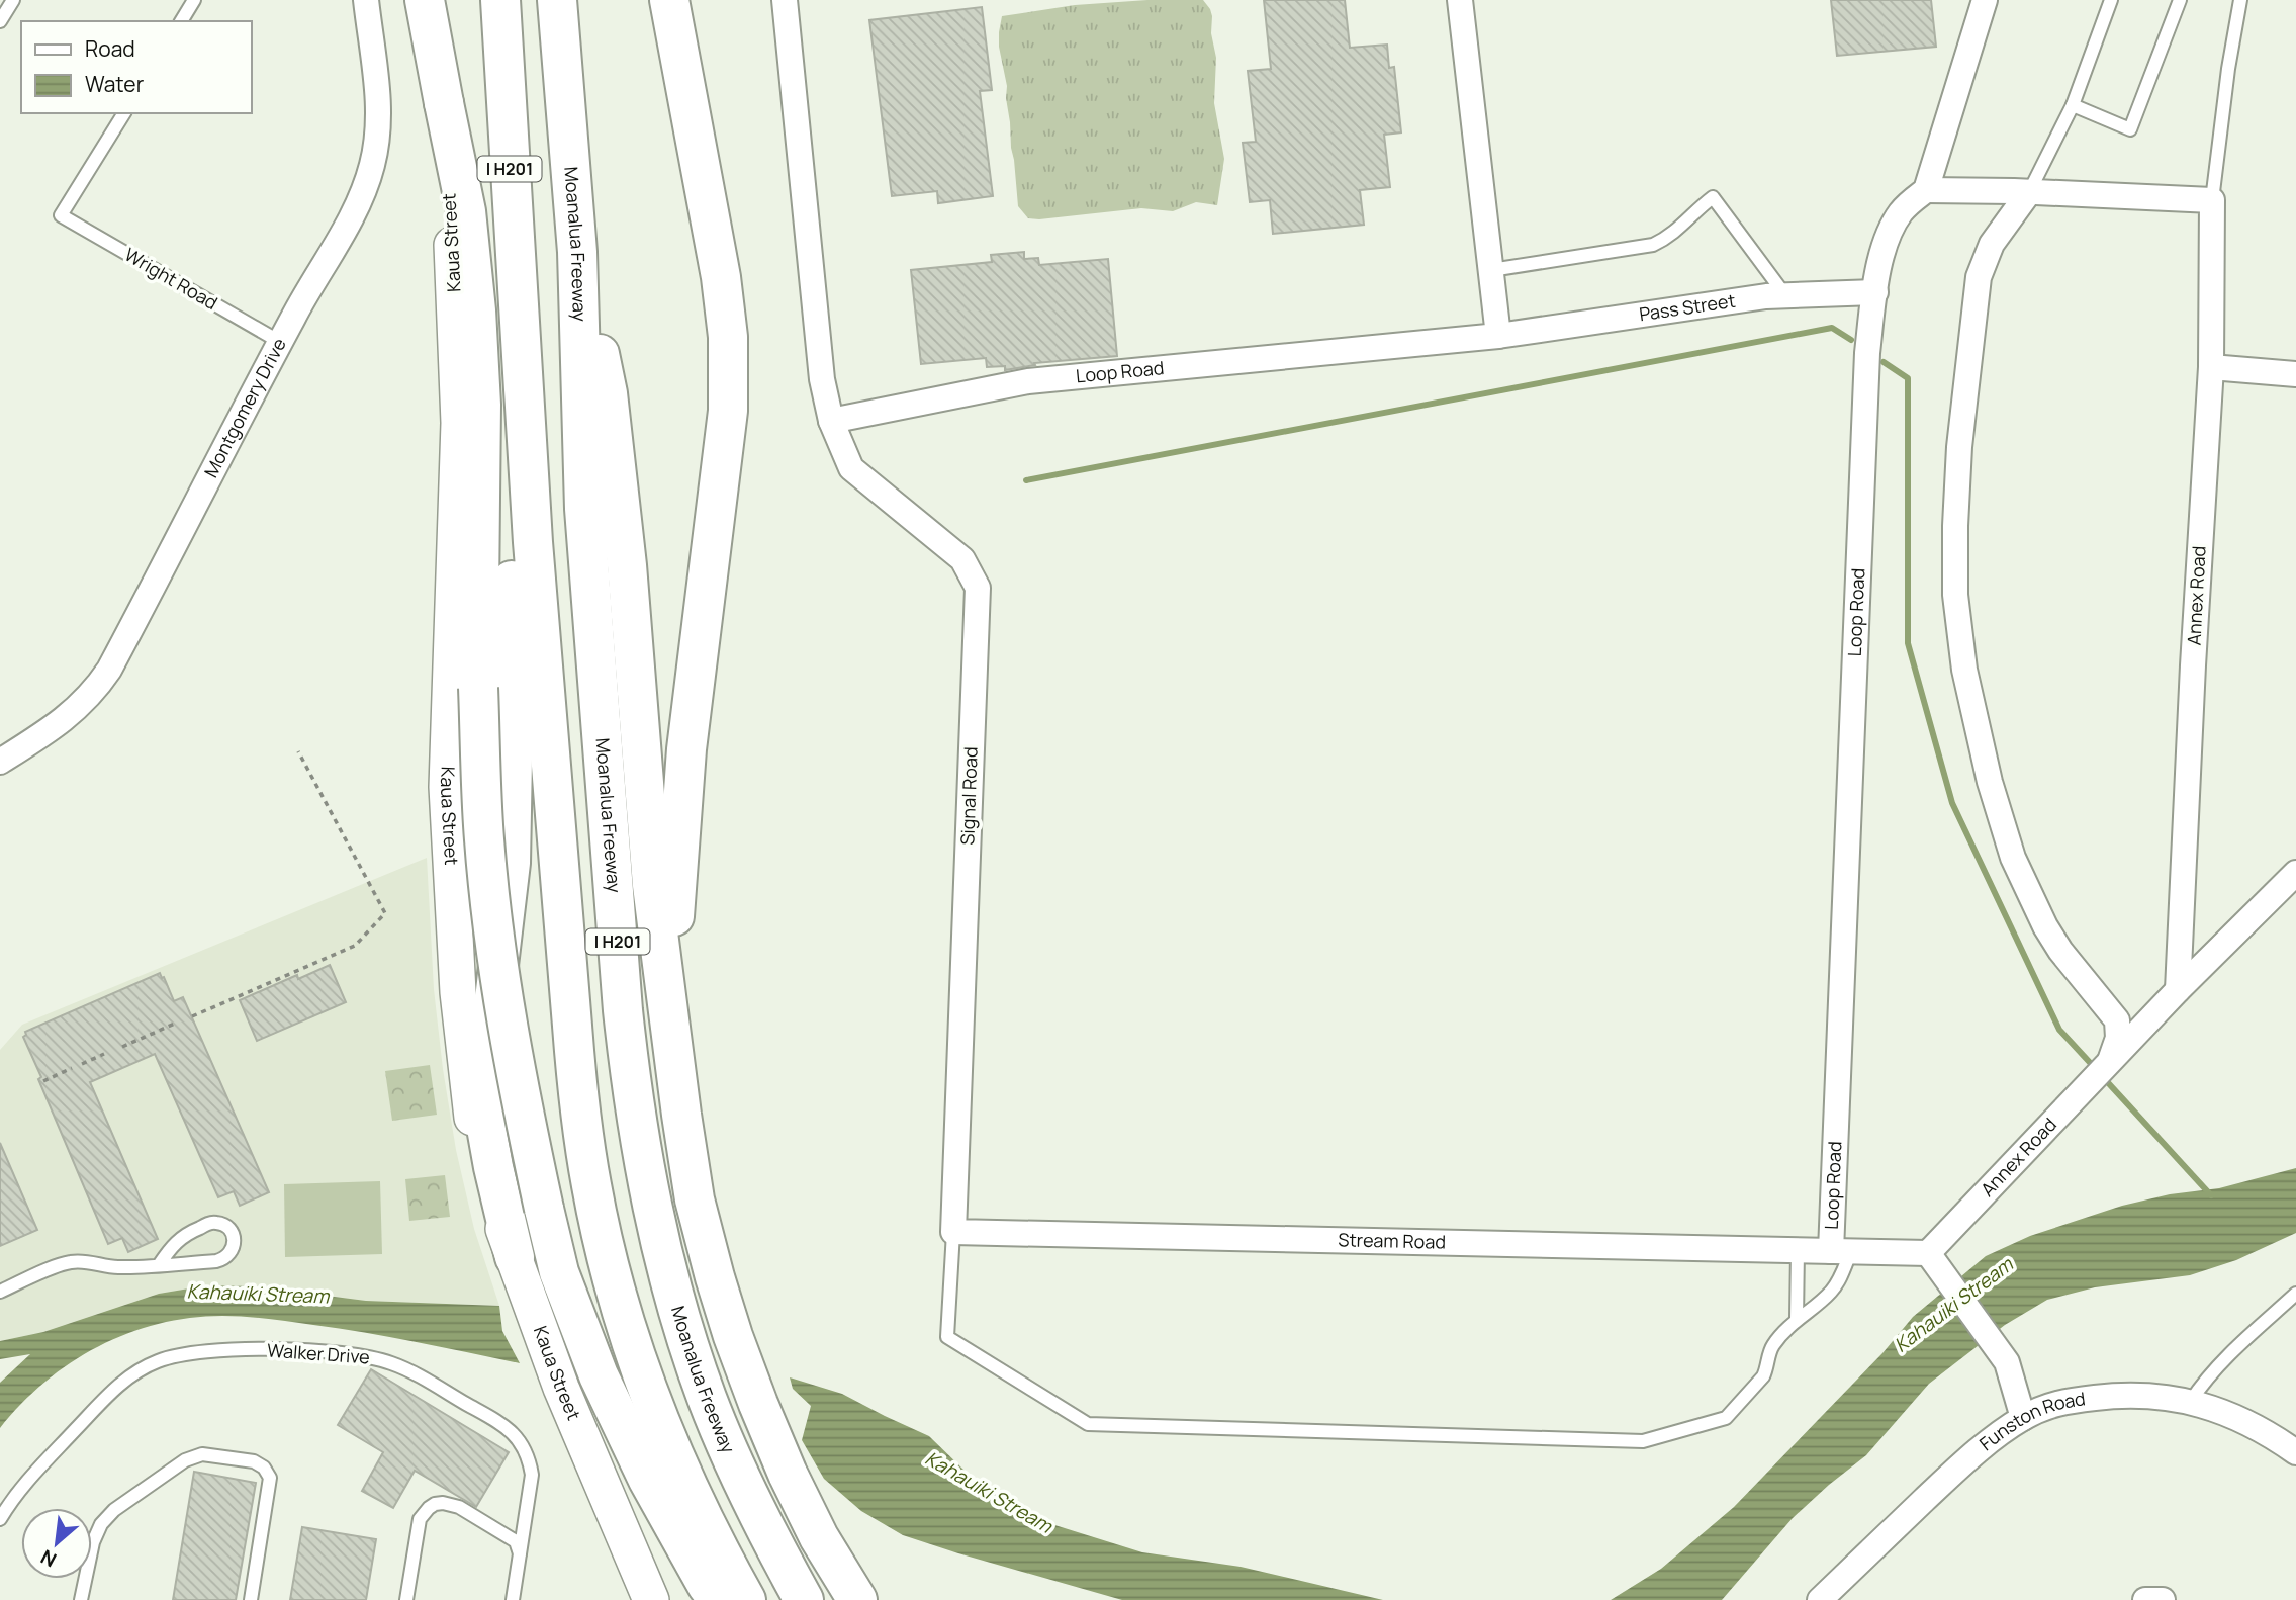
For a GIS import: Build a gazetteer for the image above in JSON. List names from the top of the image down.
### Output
{
  "streets": {
    "main road": ["I H201", "Kaua Street", "Moanalua Freeway"],
    "street": [
      "Pass Street",
      "Loop Road",
      "Montgomery Drive",
      "Annex Road",
      "Signal Road",
      "Stream Road",
      "Funston Road"
    ],
    "lane": ["Wright Road", "Walker Drive"]
  },
  "crossings": [
    ["Wright Road", "Montgomery Drive"],
    ["Pass Street", "Loop Road"],
    ["Loop Road", "Signal Road"],
    ["Loop Road", "Stream Road"],
    ["Signal Road", "Stream Road"]
  ],
  "water": ["Kahauiki Stream"],
  "legend": ["Road", "Water"],
  "north": "bottom left"
}
